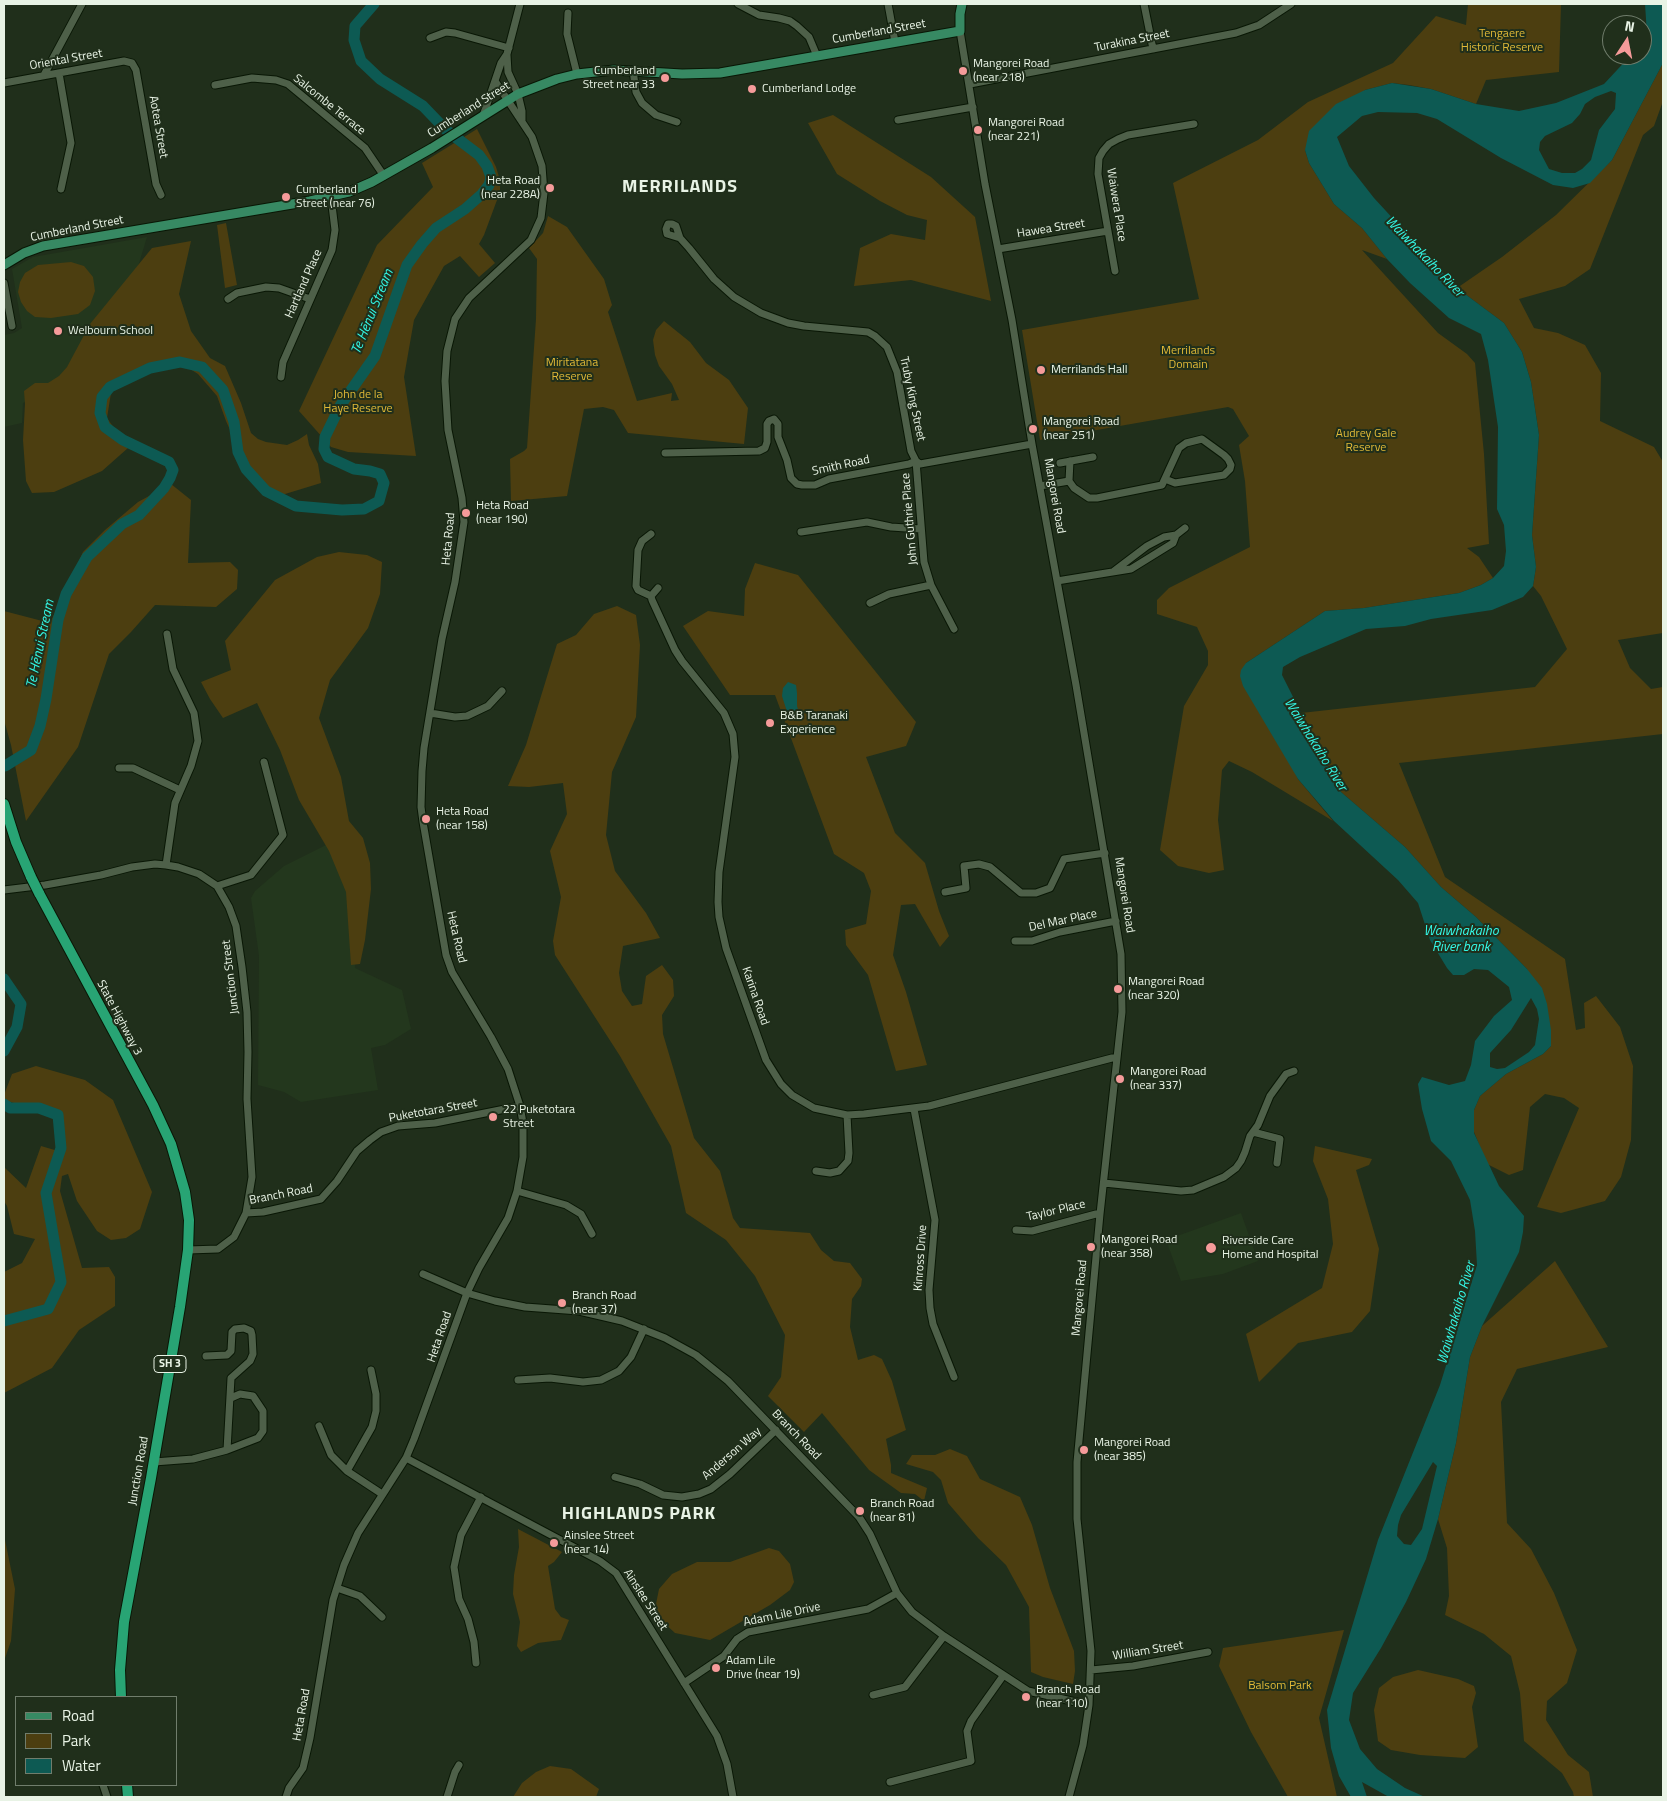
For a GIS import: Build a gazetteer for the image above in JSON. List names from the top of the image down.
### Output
{
  "streets": {
    "highway": ["State Highway 3", "SH 3", "Junction Road"],
    "main road": ["Cumberland Street", "Mangorei Road"],
    "street": [
      "Turakina Street",
      "Oriental Street",
      "Salcombe Terrace",
      "Aotea Street",
      "Waiwera Place",
      "Hawea Street",
      "Hartland Place",
      "Truby King Street",
      "Smith Road",
      "John Guthrie Place",
      "Heta Road",
      "Del Mar Place",
      "Junction Street",
      "Karina Road",
      "Puketotara Street",
      "Branch Road",
      "Taylor Place",
      "Kinross Drive",
      "Anderson Way",
      "Ainslee Street",
      "Adam Lile Drive",
      "William Street"
    ]
  },
  "crossings": [
    ["Cumberland Street", "Salcombe Terrace"],
    ["Cumberland Street", "Hartland Place"],
    ["Cumberland Street", "Mangorei Road"],
    ["Cumberland Street", "Heta Road"],
    ["Turakina Street", "Mangorei Road"],
    ["Oriental Street", "Aotea Street"],
    ["Waiwera Place", "Hawea Street"],
    ["Hawea Street", "Mangorei Road"],
    ["Truby King Street", "Smith Road"],
    ["Truby King Street", "John Guthrie Place"],
    ["Smith Road", "Mangorei Road"],
    ["Smith Road", "John Guthrie Place"],
    ["Mangorei Road", "Del Mar Place"],
    ["Mangorei Road", "Karina Road"],
    ["Mangorei Road", "Branch Road"],
    ["Mangorei Road", "Taylor Place"],
    ["Mangorei Road", "William Street"],
    ["Heta Road", "Puketotara Street"],
    ["Heta Road", "Branch Road"],
    ["Heta Road", "Ainslee Street"],
    ["Junction Street", "State Highway 3"],
    ["Junction Street", "Branch Road"],
    ["Junction Street", "Junction Road"],
    ["Karina Road", "Kinross Drive"],
    ["State Highway 3", "Junction Road"],
    ["Puketotara Street", "Branch Road"],
    ["Branch Road", "Anderson Way"],
    ["Branch Road", "Adam Lile Drive"],
    ["Ainslee Street", "Adam Lile Drive"]
  ],
  "districts": ["MERRILANDS", "HIGHLANDS PARK"],
  "water": ["Waiwhakaiho River", "Te Hēnui Stream", "Waiwhakaiho River bank"],
  "parks": [
    "Tengaere Historic Reserve",
    "Merrilands Domain",
    "Miritatana Reserve",
    "John de la Haye Reserve",
    "Audrey Gale Reserve",
    "Balsom Park"
  ],
  "places": [
    "Mangorei Road (near 218)",
    "Cumberland Street near 33",
    "Cumberland Lodge",
    "Mangorei Road (near 221)",
    "Heta Road (near 228A)",
    "Cumberland Street (near 76)",
    "Welbourn School",
    "Merrilands Hall",
    "Mangorei Road (near 251)",
    "Heta Road (near 190)",
    "B&B Taranaki Experience",
    "Heta Road (near 158)",
    "Mangorei Road (near 320)",
    "Mangorei Road (near 337)",
    "22 Puketotara Street",
    "Mangorei Road (near 358)",
    "Riverside Care Home and Hospital",
    "Branch Road (near 37)",
    "Mangorei Road (near 385)",
    "Branch Road (near 81)",
    "Ainslee Street (near 14)",
    "Adam Lile Drive (near 19)",
    "Branch Road (near 110)"
  ],
  "legend": ["Road", "Park", "Water"],
  "north": "top"
}
